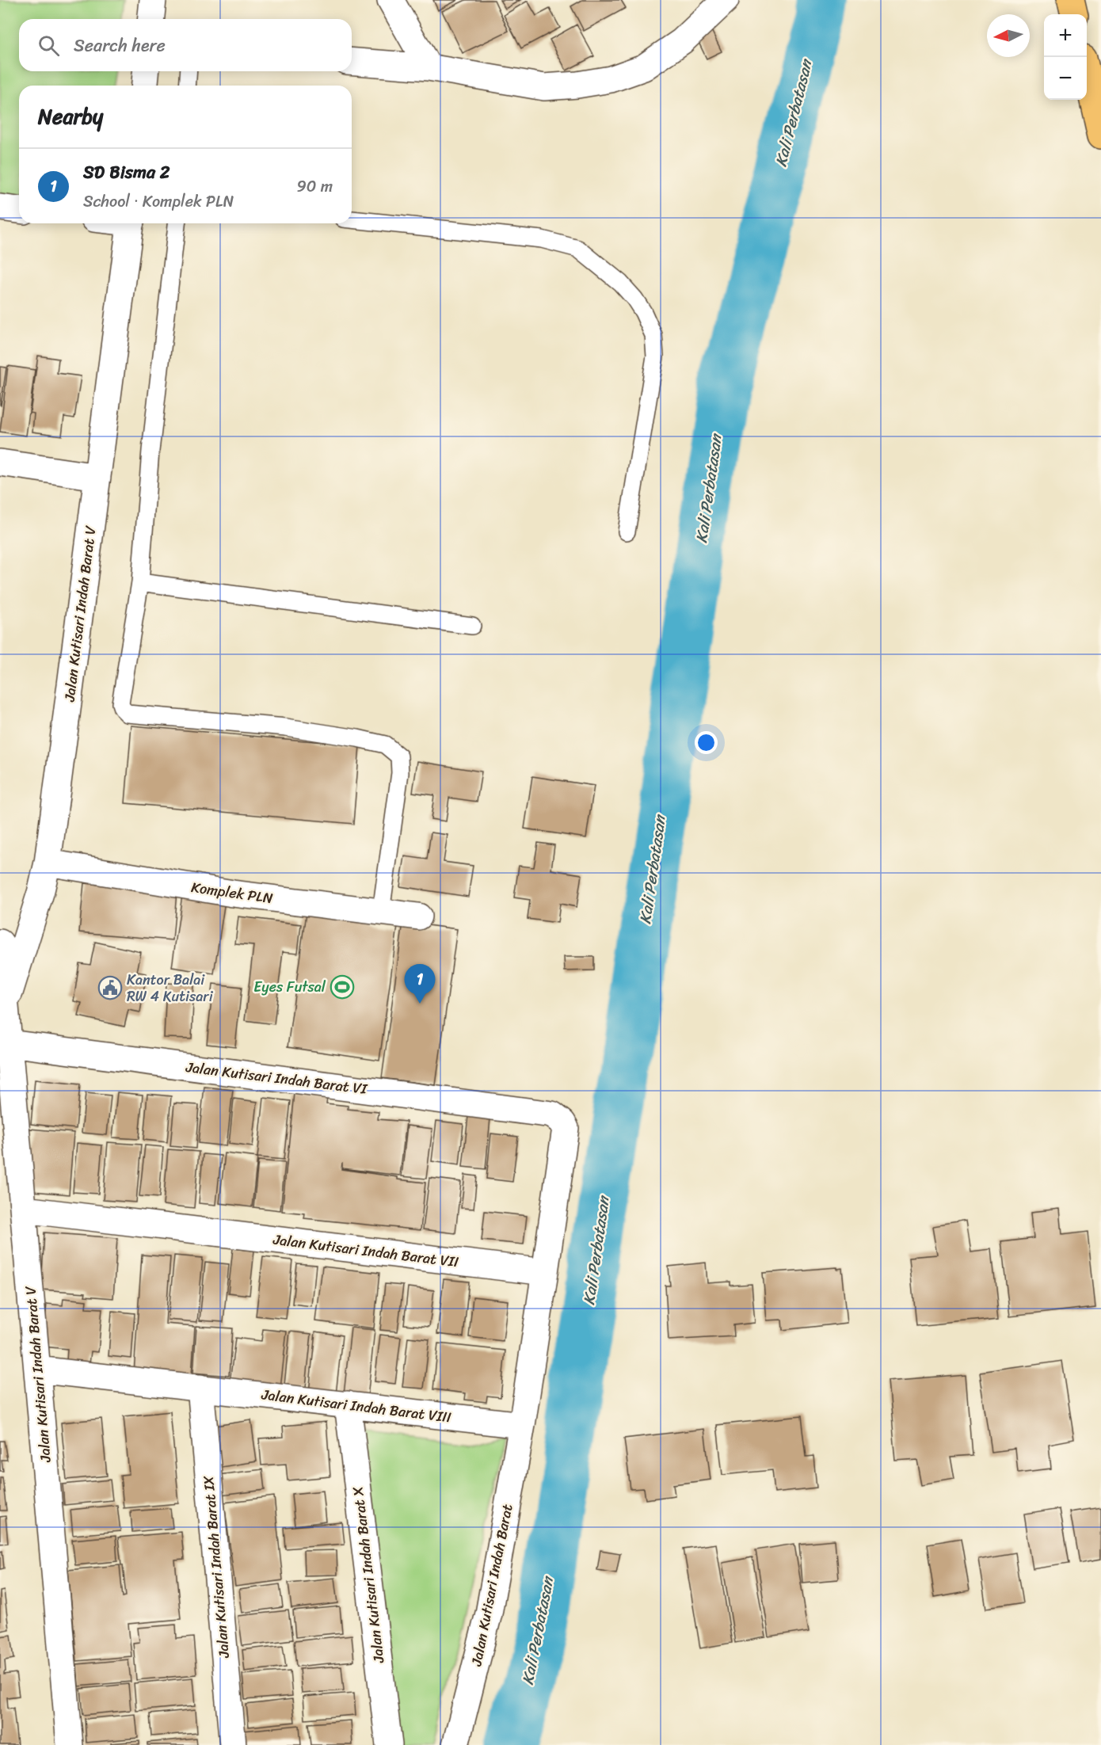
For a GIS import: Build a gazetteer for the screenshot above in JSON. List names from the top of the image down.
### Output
{
  "streets": {
    "street": [
      "Jalan Kutisari Indah Barat V",
      "Komplek PLN",
      "Jalan Kutisari Indah Barat VI",
      "Jalan Kutisari Indah Barat VII",
      "Jalan Kutisari Indah Barat VIII",
      "Jalan Kutisari Indah Barat IX",
      "Jalan Kutisari Indah Barat X",
      "Jalan Kutisari Indah Barat"
    ]
  },
  "crossings": [
    ["Jalan Kutisari Indah Barat V", "Komplek PLN"],
    ["Jalan Kutisari Indah Barat V", "Jalan Kutisari Indah Barat VI"],
    ["Jalan Kutisari Indah Barat V", "Jalan Kutisari Indah Barat VII"],
    ["Jalan Kutisari Indah Barat V", "Jalan Kutisari Indah Barat VIII"],
    ["Jalan Kutisari Indah Barat VI", "Jalan Kutisari Indah Barat VII"],
    ["Jalan Kutisari Indah Barat VIII", "Jalan Kutisari Indah Barat IX"],
    ["Jalan Kutisari Indah Barat VIII", "Jalan Kutisari Indah Barat X"],
    ["Jalan Kutisari Indah Barat VIII", "Jalan Kutisari Indah Barat"]
  ],
  "water": ["Kali Perbatasan"],
  "places": {
    "sports": ["Eyes Futsal"],
    "public building": ["Kantor Balai RW 4 Kutisari"]
  },
  "north": "left",
  "page": {
    "map_buttons": ["+", "−"],
    "search": "Search here",
    "heading": "Nearby",
    "list": [
      {
        "mark": "1",
        "name": "SD Bisma 2",
        "note": "School · Komplek PLN",
        "value": "90 m"
      }
    ],
    "pins": "1"
  }
}
